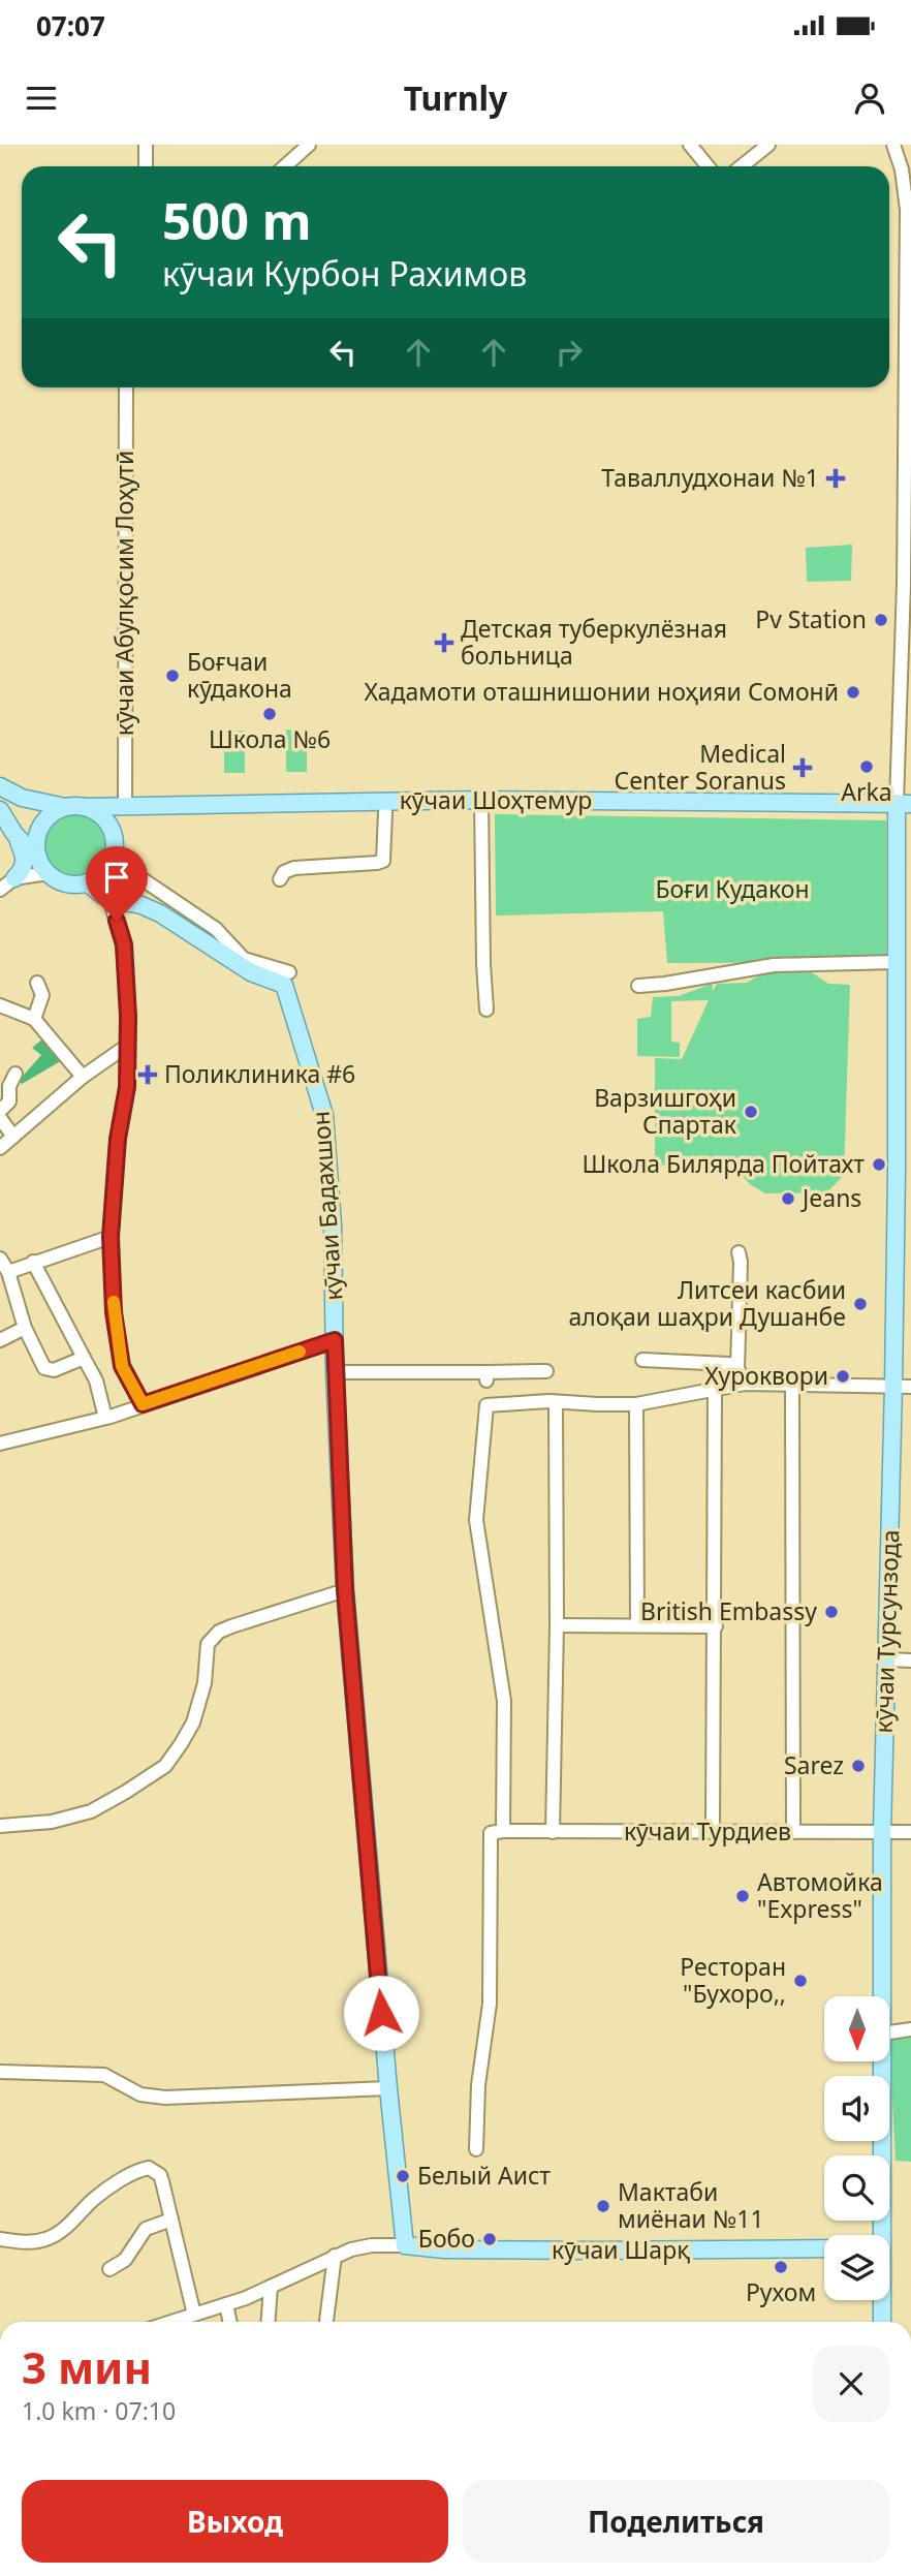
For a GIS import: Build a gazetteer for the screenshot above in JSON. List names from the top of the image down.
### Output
{
  "streets": {
    "main road": [
      "кӯчаи Шоҳтемур",
      "кӯчаи Бадахшон",
      "кӯчаи Турсунзода",
      "кӯчаи Шарқ"
    ],
    "street": ["кӯчаи Абулқосим Лоҳутӣ", "кӯчаи Турдиев"]
  },
  "crossings": [
    ["кӯчаи Абулқосим Лоҳутӣ", "кӯчаи Шоҳтемур"],
    ["кӯчаи Шоҳтемур", "кӯчаи Бадахшон"],
    ["кӯчаи Шоҳтемур", "кӯчаи Турсунзода"],
    ["кӯчаи Бадахшон", "кӯчаи Шарқ"],
    ["кӯчаи Турсунзода", "кӯчаи Турдиев"]
  ],
  "parks": ["Боғи Кудакон"],
  "places": {
    "health": [
      "Таваллудхонаи №1",
      "Детская туберкулёзная больница",
      "Medical Center Soranus",
      "Поликлиника #6"
    ],
    "other": [
      "Pv Station",
      "Боғчаи кӯдакона",
      "Хадамоти оташнишонии ноҳияи Сомонӣ",
      "Школа №6",
      "Arka",
      "Варзишгоҳи Спартак",
      "Школа Билярда Пойтахт",
      "Jeans",
      "Литсеи касбии алоқаи шаҳри Душанбе",
      "Хуроквори",
      "British Embassy",
      "Sarez",
      "Автомойка \"Express\"",
      "Ресторан \"Бухоро,,",
      "Белый Аист",
      "Мактаби миёнаи №11",
      "Бобо",
      "Рухом"
    ]
  },
  "north": "bottom",
  "page": {
    "status": "07:07",
    "header": "Turnly",
    "turn": ["500 m", "кӯчаи Курбон Рахимов"],
    "heading": ["3 мин", "1.0 km · 07:10"],
    "buttons": ["Выход", "Поделиться"]
  }
}
